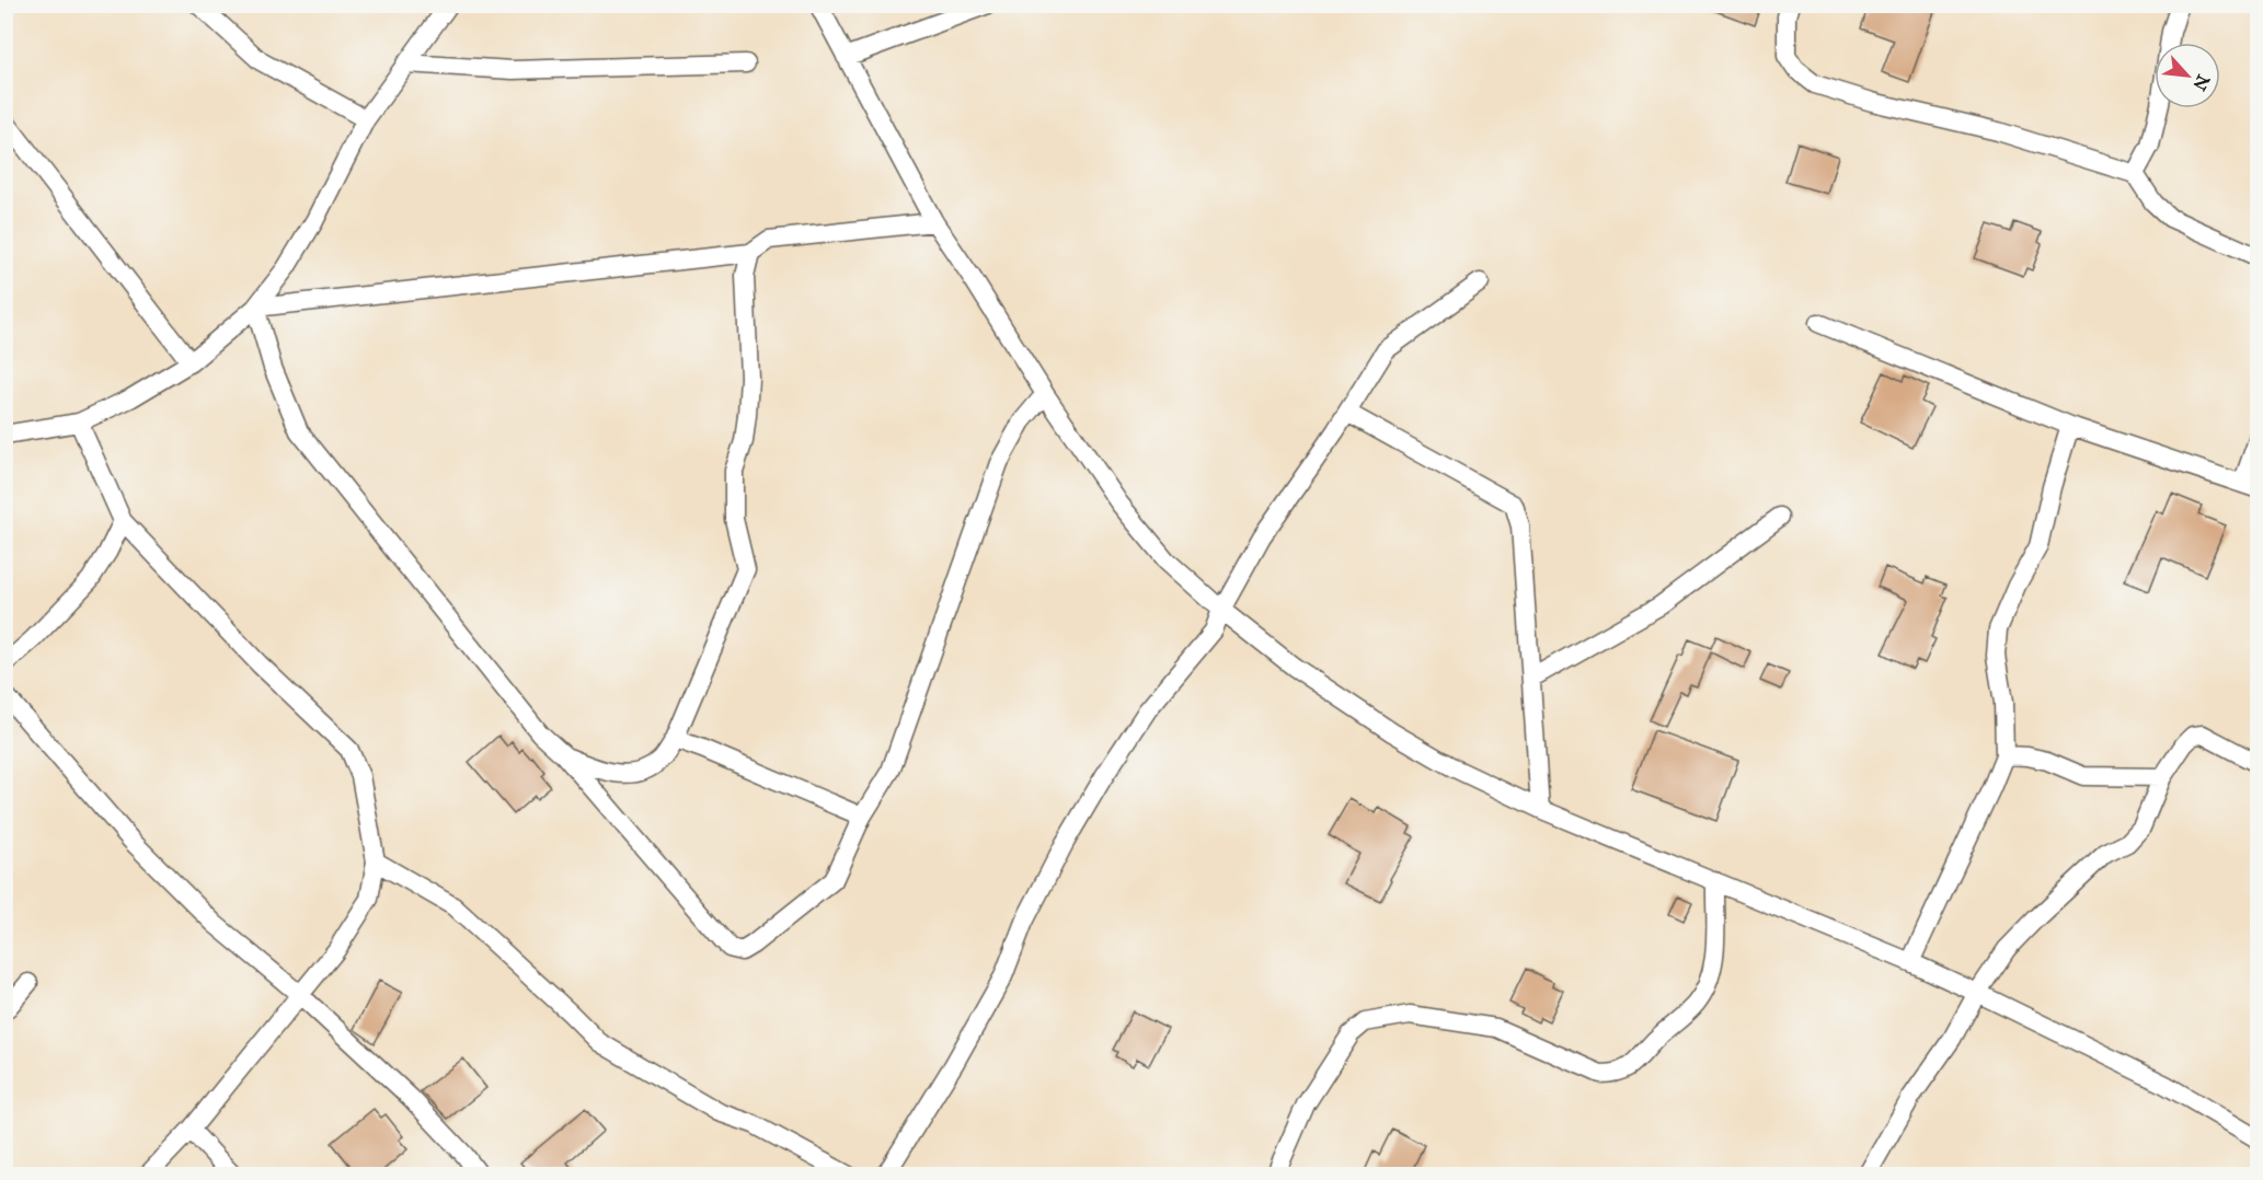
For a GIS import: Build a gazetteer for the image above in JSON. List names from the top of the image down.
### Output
{
  "north": "bottom right"
}
